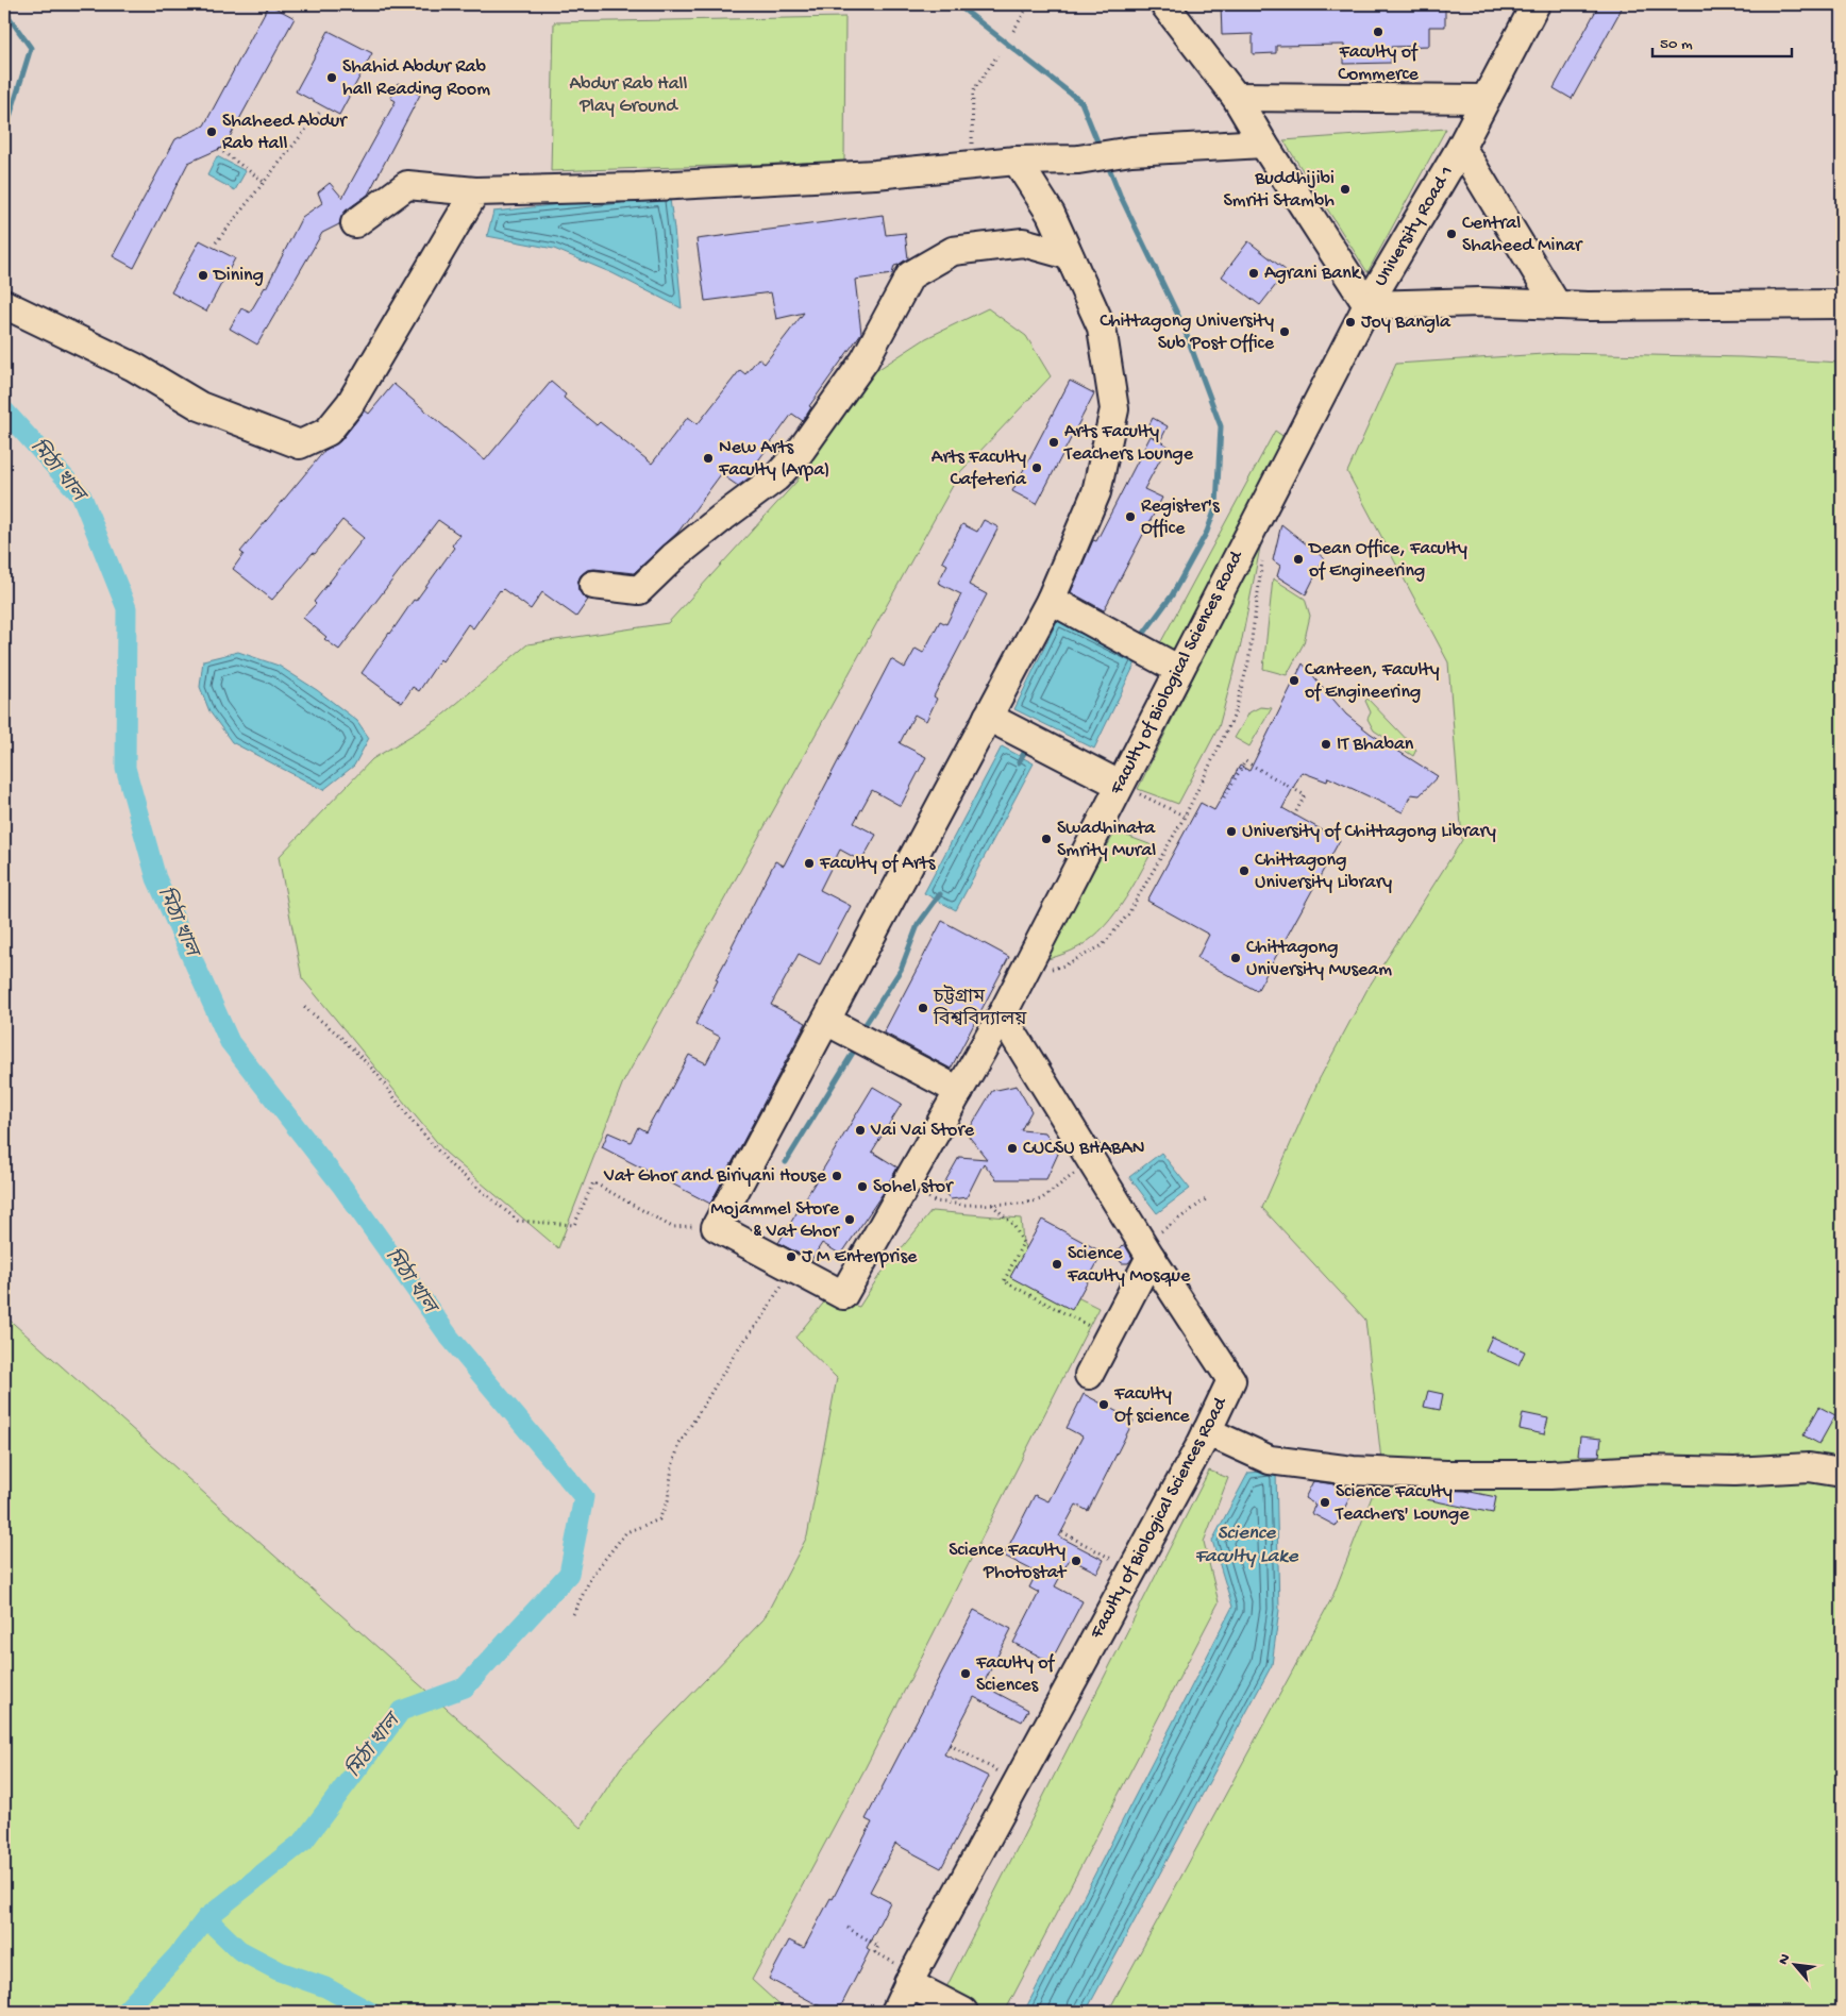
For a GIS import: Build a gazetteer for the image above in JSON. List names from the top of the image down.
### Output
{
  "streets": {
    "street": ["University Road 1", "Faculty of Biological Sciences Road"]
  },
  "crossings": [
    ["University Road 1", "Faculty of Biological Sciences Road"]
  ],
  "water": ["মিঠা খাল", "Science Faculty Lake"],
  "parks": ["Abdur Rab Hall Play Ground"],
  "places": [
    "Faculty of Commerce",
    "Shahid Abdur Rab hall Reading Room",
    "Shaheed Abdur Rab Hall",
    "Buddhijibi Smriti Stambh",
    "Central Shaheed Minar",
    "Agrani Bank",
    "Dining",
    "Joy Bangla",
    "Chittagong University Sub Post Office",
    "Arts Faculty Teachers Lounge",
    "New Arts Faculty (Arpa)",
    "Arts Faculty Cafeteria",
    "Register's Office",
    "Dean Office, Faculty of Engineering",
    "Canteen, Faculty of Engineering",
    "IT Bhaban",
    "University of Chittagong Library",
    "Swadhinata Smrity Mural",
    "Faculty of Arts",
    "Chittagong University Library",
    "Chittagong University Museam",
    "চট্টগ্রাম বিশ্ববিদ্যালয়",
    "Vai Vai Store",
    "CUCSU BHABAN",
    "Vat Ghor and Biriyani House",
    "Sohel stor",
    "Mojammel Store & Vat Ghor",
    "J M Enterprise",
    "Science Faculty Mosque",
    "Faculty Of science",
    "Science Faculty Teachers' Lounge",
    "Science Faculty Photostat",
    "Faculty of Sciences"
  ],
  "scale_bar": "50 m",
  "north": "top left"
}
